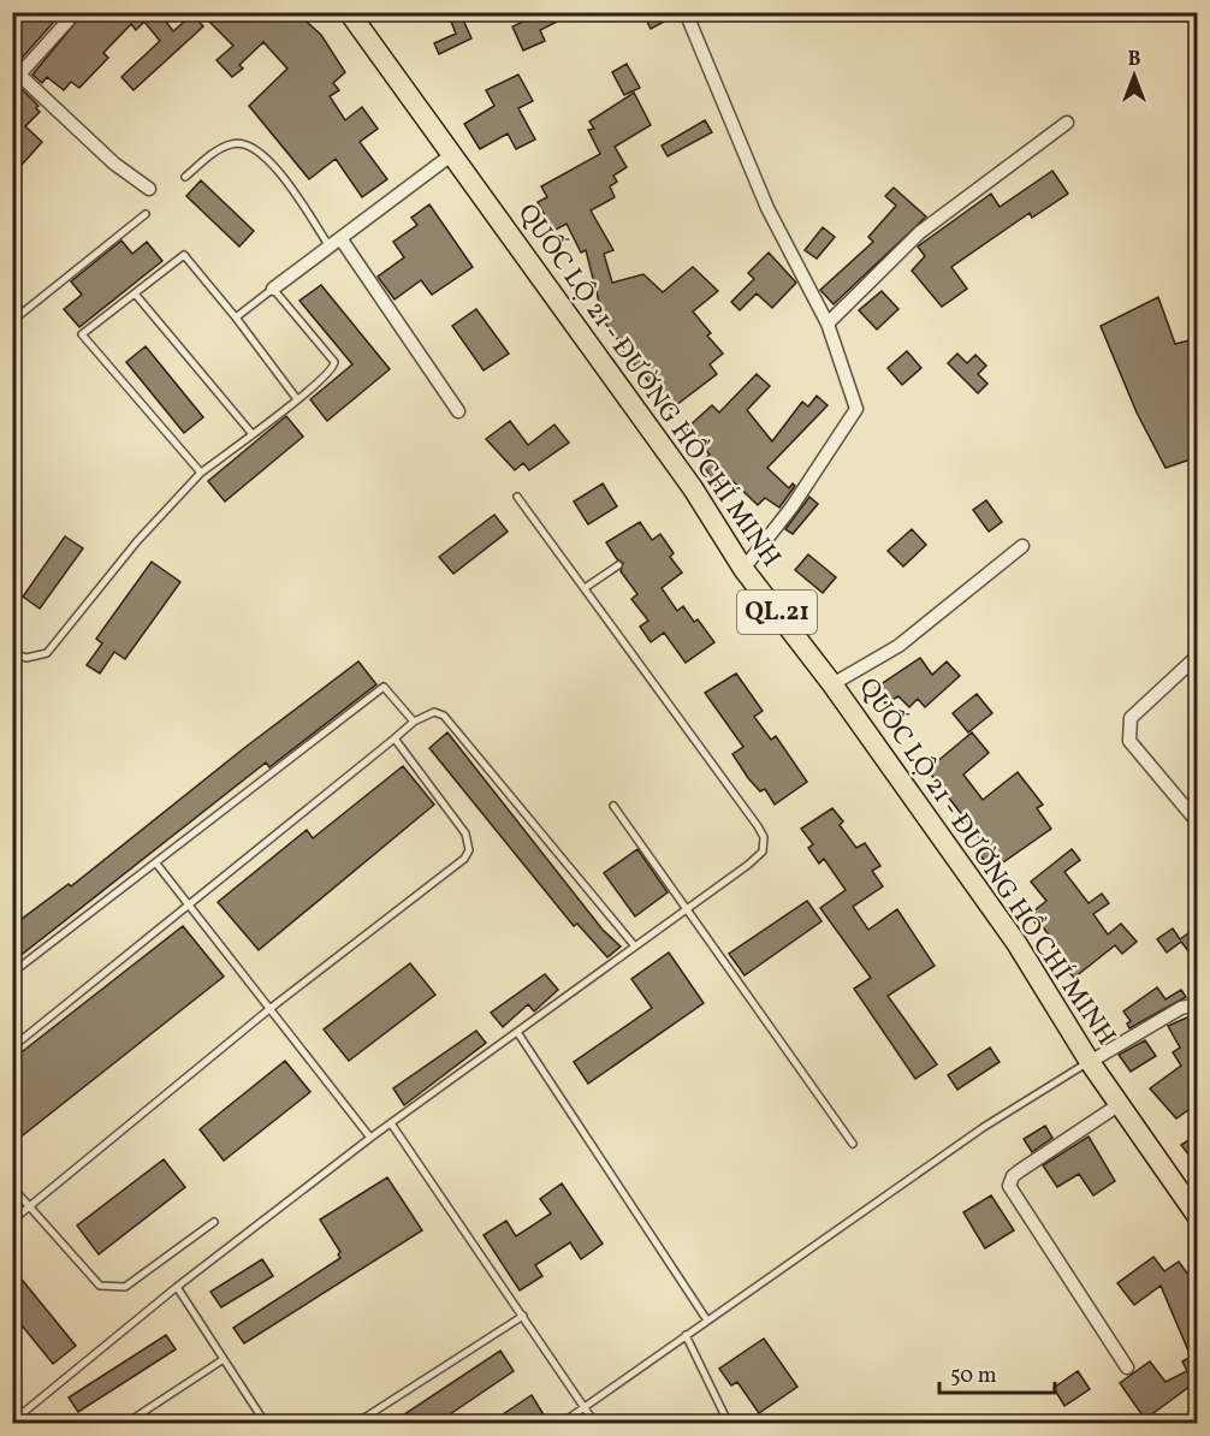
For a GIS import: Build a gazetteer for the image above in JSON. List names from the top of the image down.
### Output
{
  "streets": {
    "highway": ["QUỐC LỘ 21 - ĐƯỜNG HỒ CHÍ MINH", "QL.21"]
  },
  "scale_bar": "50 m",
  "north": "top"
}
